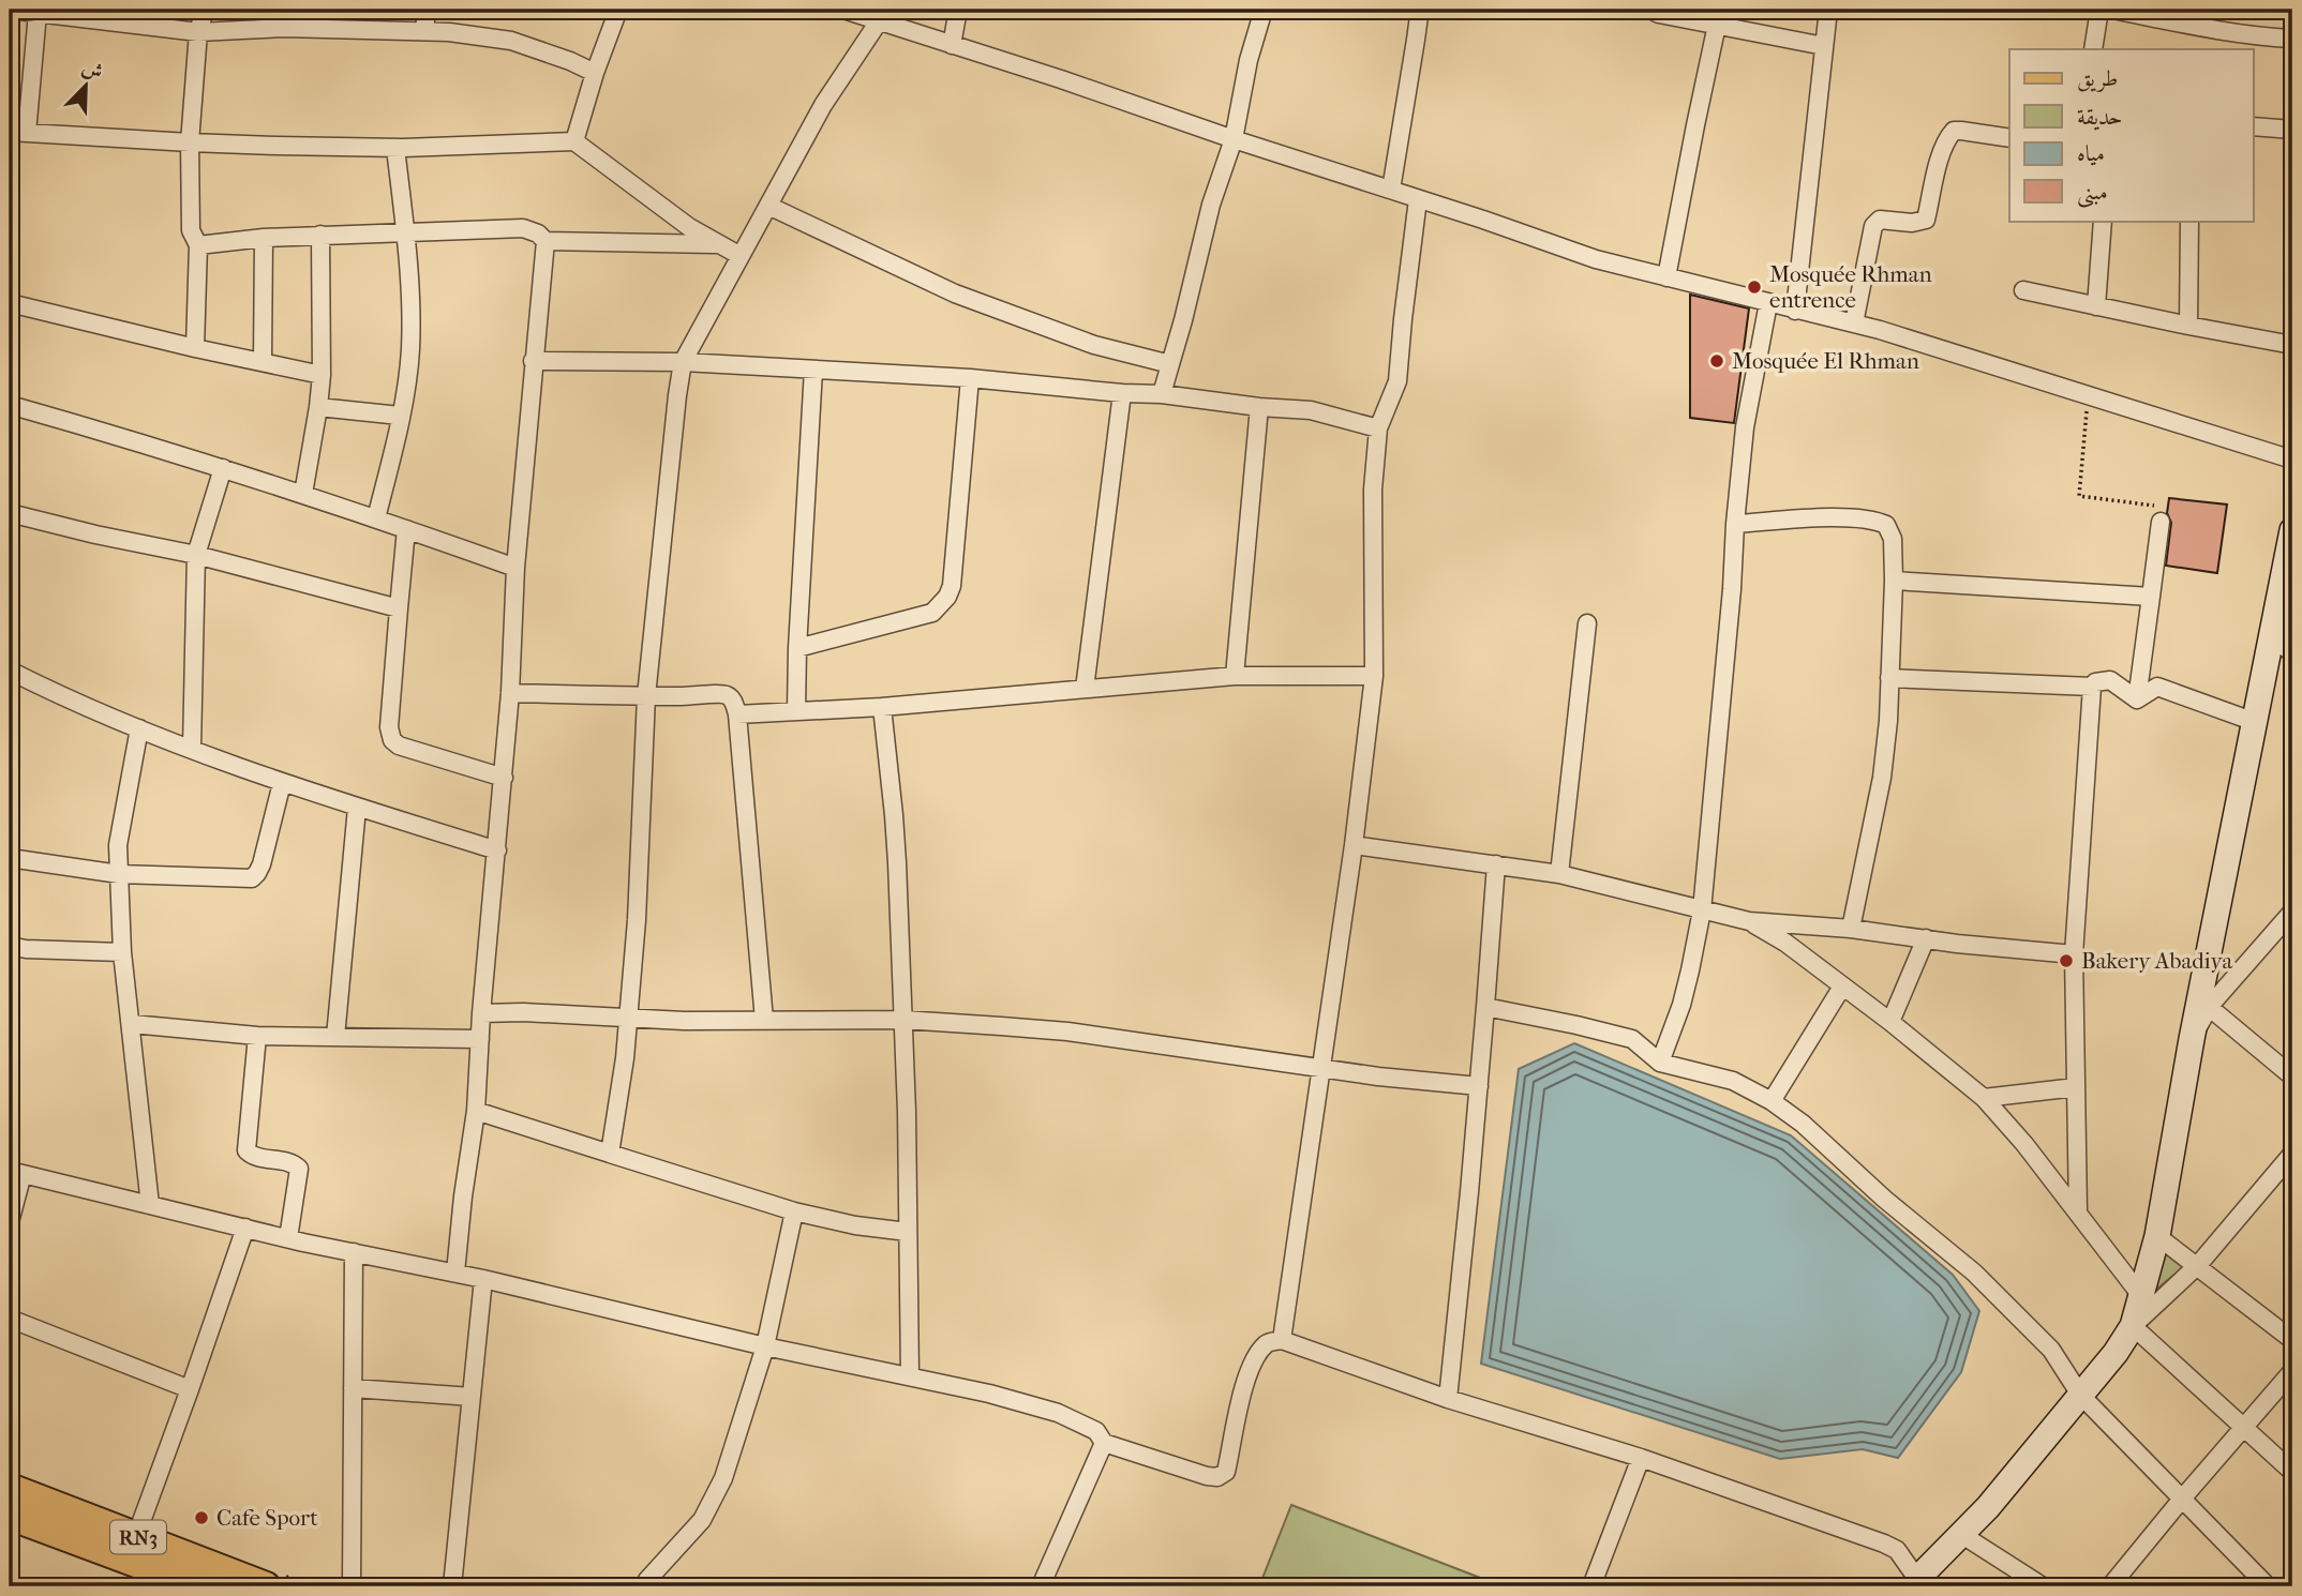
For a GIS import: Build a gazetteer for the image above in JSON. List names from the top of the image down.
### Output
{
  "streets": {
    "main road": ["RN3"]
  },
  "places": [
    "Mosquée Rhman entrence",
    "Mosquée El Rhman",
    "Bakery Abadiya",
    "Cafe Sport"
  ],
  "legend": [
    "طريق",
    "حديقة",
    "مياه",
    "مبنى"
  ],
  "north": "top right"
}
